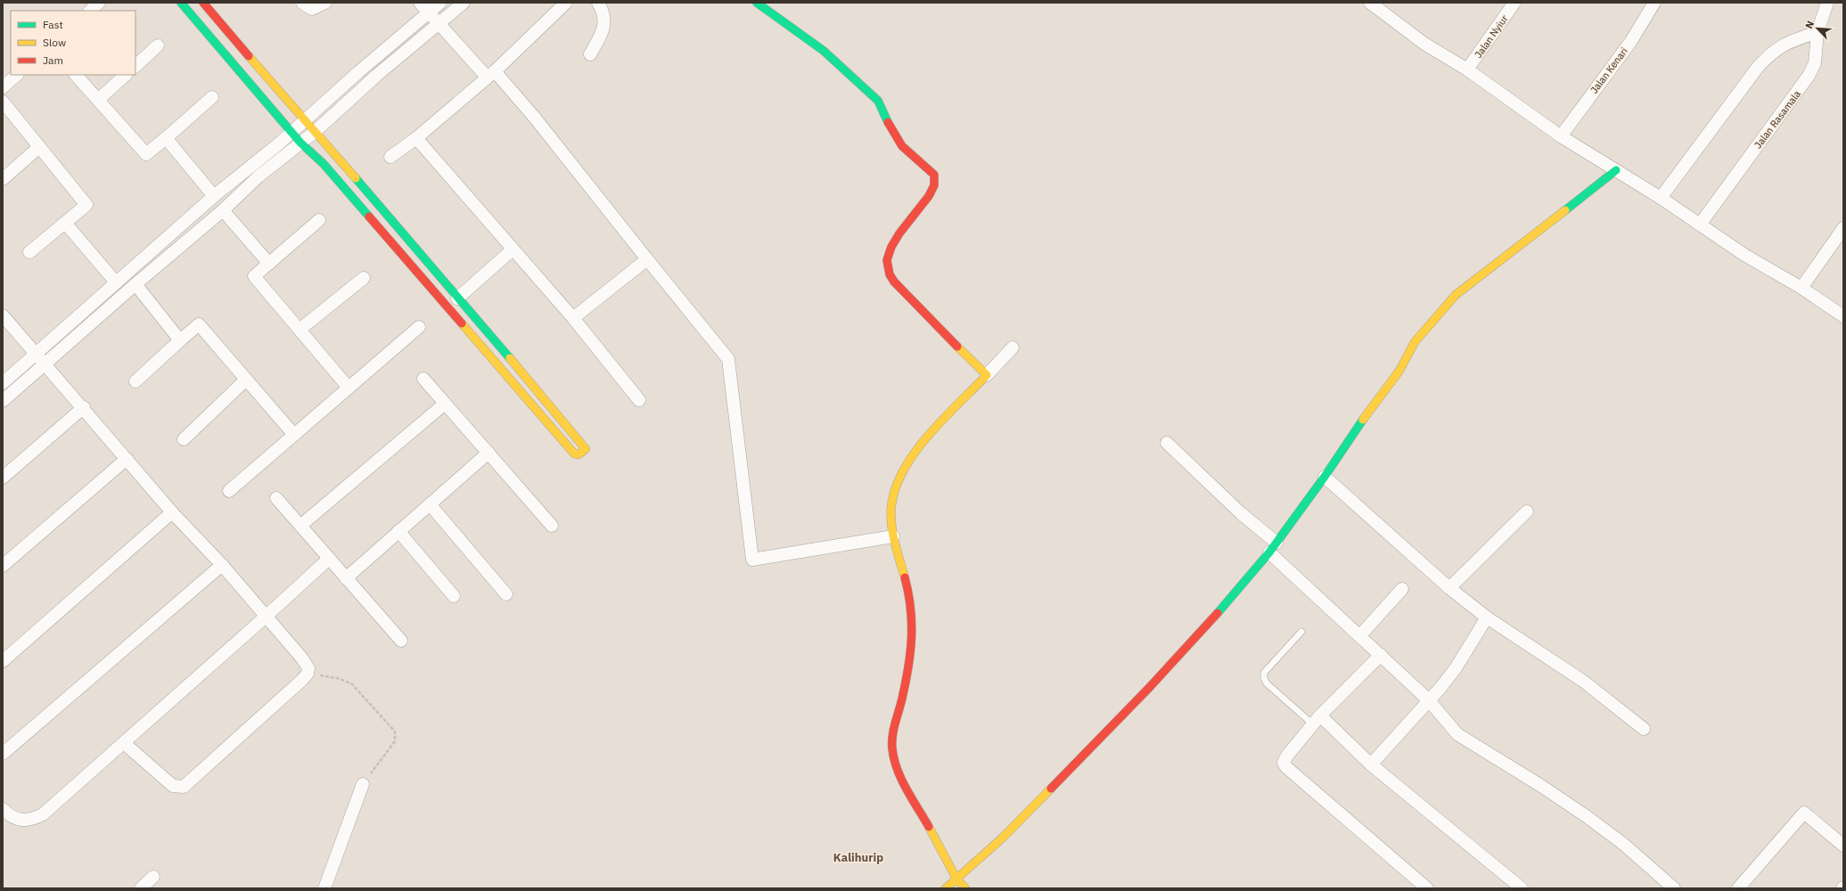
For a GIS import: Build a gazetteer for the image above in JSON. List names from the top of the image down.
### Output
{
  "streets": {
    "street": ["Jalan Nyiur", "Jalan Kenari", "Jalan Rasamala"]
  },
  "districts": ["Kalihurip"],
  "legend": ["Fast", "Slow", "Jam"],
  "north": "top left"
}
